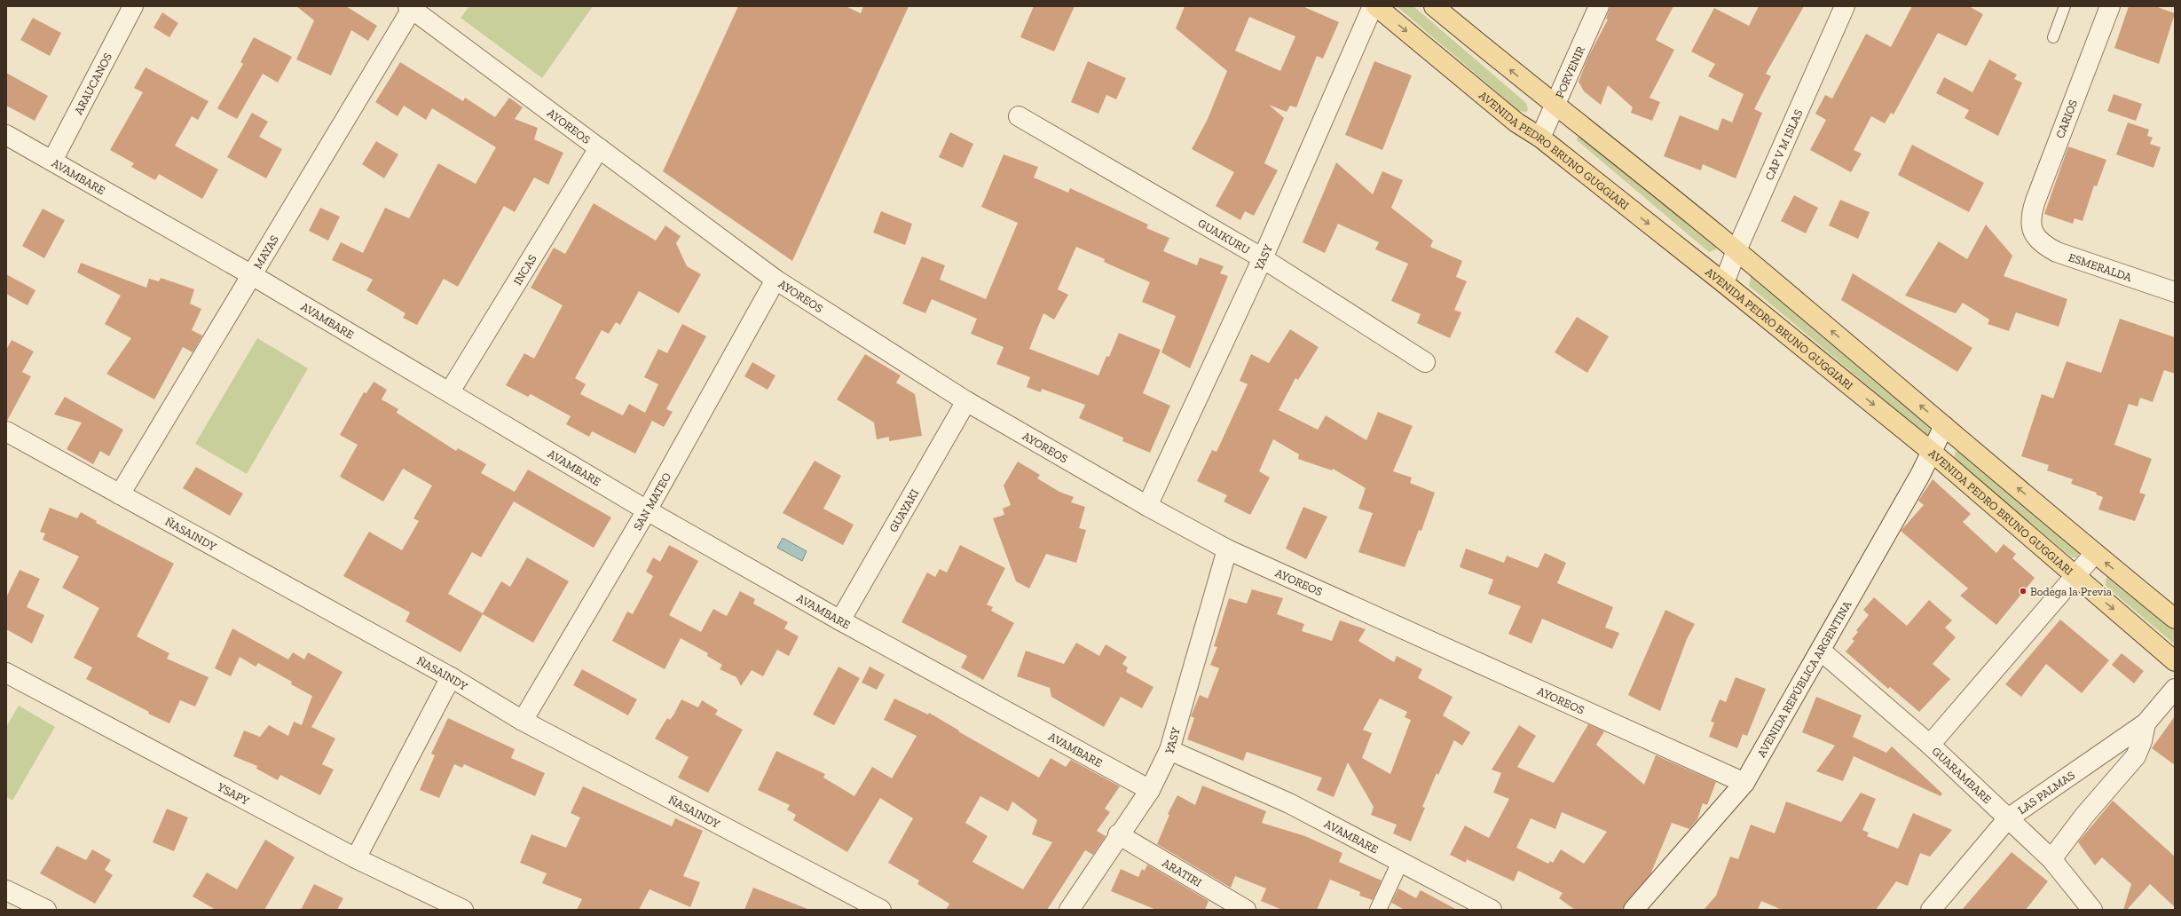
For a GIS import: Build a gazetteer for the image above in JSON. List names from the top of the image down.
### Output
{
  "streets": {
    "main road": ["AVENIDA PEDRO BRUNO GUGGIARI"],
    "street": [
      "PORVENIR",
      "ARAUCANOS",
      "CARIOS",
      "AYOREOS",
      "CAP V M ISLAS",
      "AVAMBARE",
      "GUAIKURU",
      "MAYAS",
      "YASY",
      "ESMERALDA",
      "INCAS",
      "SAN MATEO",
      "GUAYAKI",
      "ÑASAINDY",
      "AVENIDA REPÚBLICA ARGENTINA",
      "GUARAMBARE",
      "LAS PALMAS",
      "YSAPY",
      "ARATIRI"
    ]
  },
  "crossings": [
    ["PORVENIR", "AVENIDA PEDRO BRUNO GUGGIARI"],
    ["ARAUCANOS", "AVAMBARE"],
    ["CARIOS", "ESMERALDA"],
    ["AYOREOS", "MAYAS"],
    ["AYOREOS", "YASY"],
    ["AYOREOS", "INCAS"],
    ["AYOREOS", "SAN MATEO"],
    ["AYOREOS", "GUAYAKI"],
    ["AYOREOS", "AVENIDA REPÚBLICA ARGENTINA"],
    ["CAP V M ISLAS", "AVENIDA PEDRO BRUNO GUGGIARI"],
    ["AVENIDA PEDRO BRUNO GUGGIARI", "AVENIDA REPÚBLICA ARGENTINA"],
    ["AVAMBARE", "MAYAS"],
    ["AVAMBARE", "YASY"],
    ["AVAMBARE", "INCAS"],
    ["AVAMBARE", "SAN MATEO"],
    ["AVAMBARE", "GUAYAKI"],
    ["GUAIKURU", "YASY"],
    ["MAYAS", "ÑASAINDY"],
    ["YASY", "ARATIRI"],
    ["SAN MATEO", "ÑASAINDY"],
    ["AVENIDA REPÚBLICA ARGENTINA", "GUARAMBARE"],
    ["GUARAMBARE", "LAS PALMAS"]
  ],
  "places": ["Bodega la Previa"]
}
